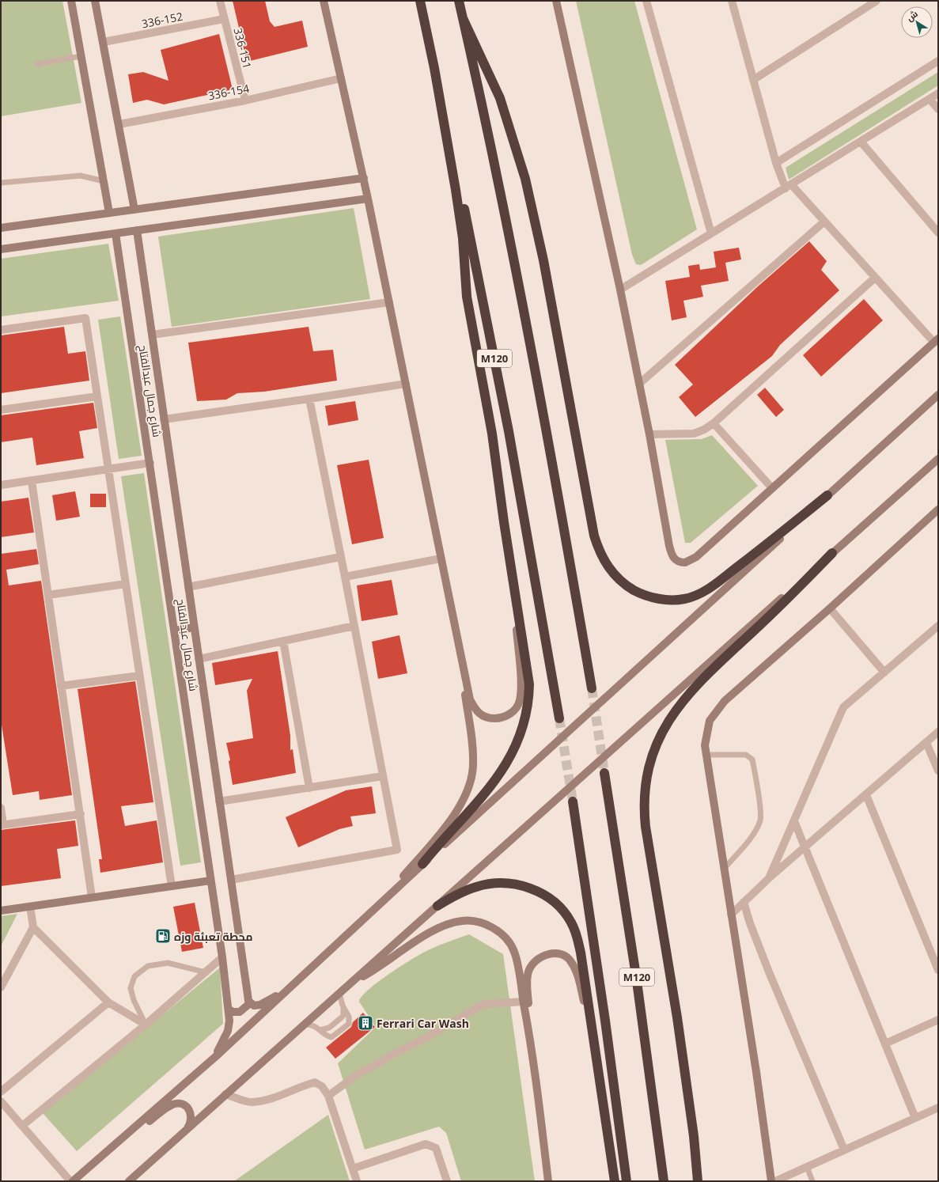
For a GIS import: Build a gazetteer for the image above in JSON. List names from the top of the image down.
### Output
{
  "streets": {
    "highway": ["M120"],
    "main road": ["شارع جمال عبدالفتاح"],
    "street": ["336-152", "336-151", "336-154"]
  },
  "crossings": [
    ["336-152", "336-151"],
    ["336-151", "336-154"]
  ],
  "places": {
    "fuel station": ["محطة تعبئة وزه"],
    "building": ["Ferrari Car Wash"]
  },
  "north": "top left"
}
